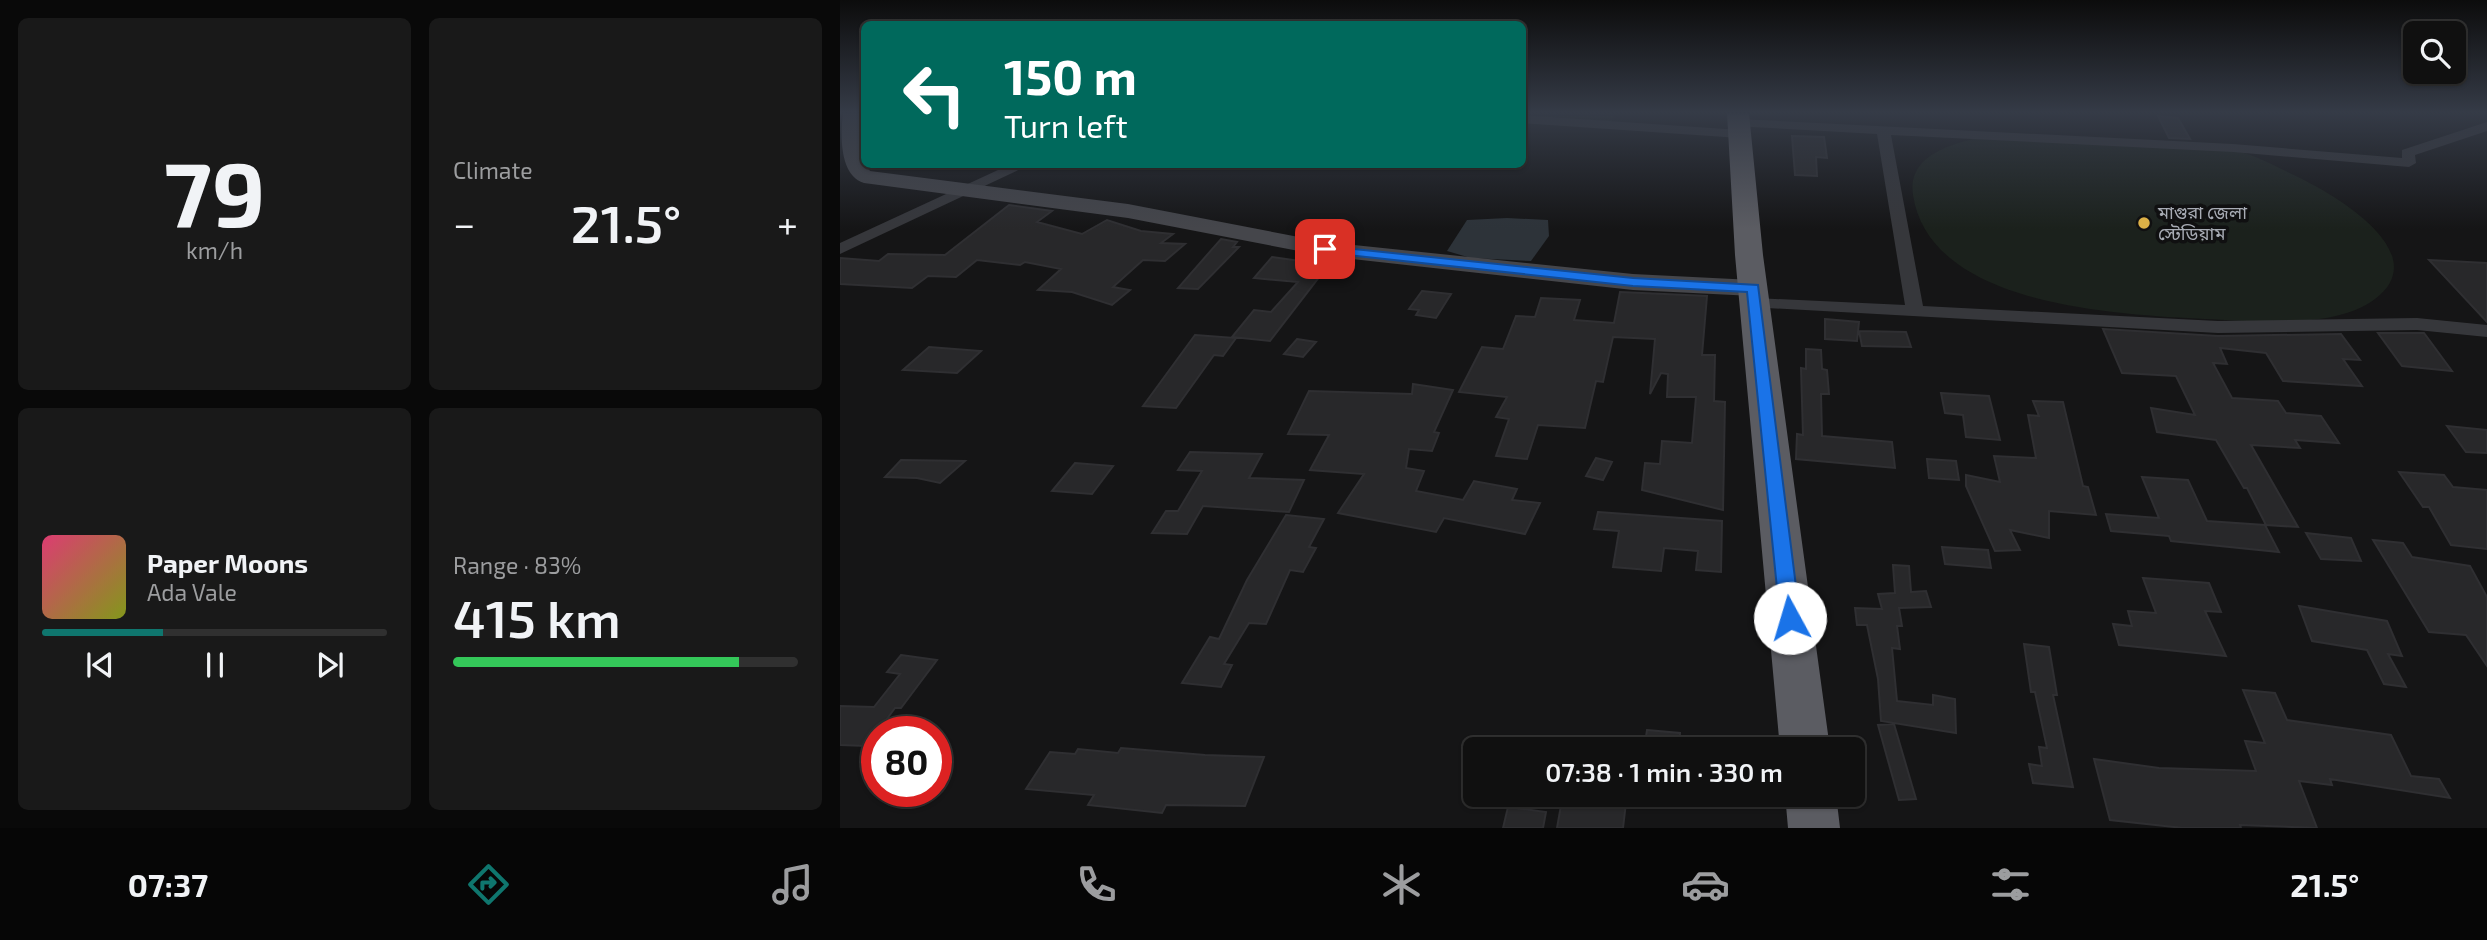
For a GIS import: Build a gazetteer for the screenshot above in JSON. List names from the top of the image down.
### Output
{
  "places": ["মাগুরা জেলা স্টেডিয়াম"],
  "page": {
    "tile": [
      ["79", "km/h"],
      "Climate",
      ["Range · 83%", "415 km"]
    ],
    "turn": ["150 m", "Turn left"],
    "heat": ["−", "21.5°", "+"],
    "song": ["Paper Moons", "Ada Vale"],
    "limit": "80",
    "trip": "07:38 · 1 min · 330 m",
    "tabs": ["07:37", "21.5°"]
  }
}
